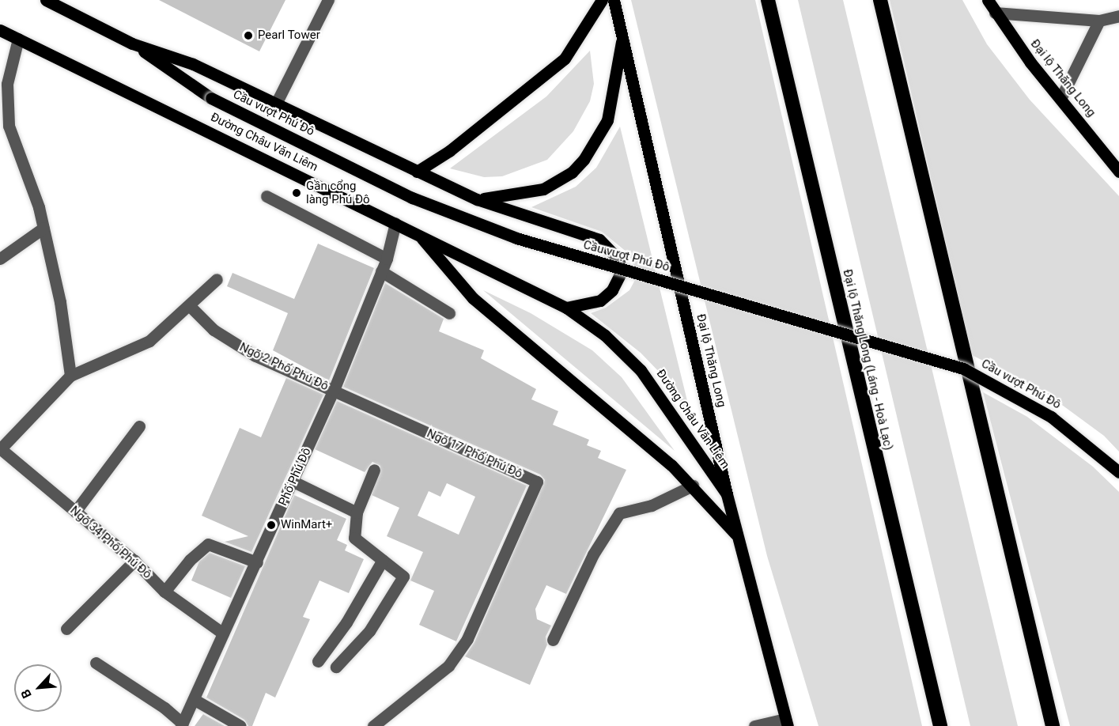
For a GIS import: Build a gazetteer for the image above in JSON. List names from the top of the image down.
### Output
{
  "streets": {
    "highway": ["Đại lộ Thăng Long (Láng - Hoà Lạc)"],
    "main road": ["Đại lộ Thăng Long", "Cầu vượt Phú Đô", "Đường Châu Văn Liêm"],
    "street": [
      "Ngõ 2 Phố Phú Đô",
      "Ngõ 17 Phố Phú Đô",
      "Phố Phú Đô",
      "Ngõ 34 Phố Phú Đô"
    ]
  },
  "crossings": [
    ["Đại lộ Thăng Long", "Đường Châu Văn Liêm"],
    ["Đường Châu Văn Liêm", "Phố Phú Đô"],
    ["Ngõ 2 Phố Phú Đô", "Ngõ 17 Phố Phú Đô"],
    ["Ngõ 2 Phố Phú Đô", "Phố Phú Đô"],
    ["Ngõ 17 Phố Phú Đô", "Phố Phú Đô"],
    ["Phố Phú Đô", "Ngõ 34 Phố Phú Đô"]
  ],
  "places": ["Pearl Tower", "Gần cổng làng Phú Đô", "WinMart+"],
  "north": "bottom left"
}
